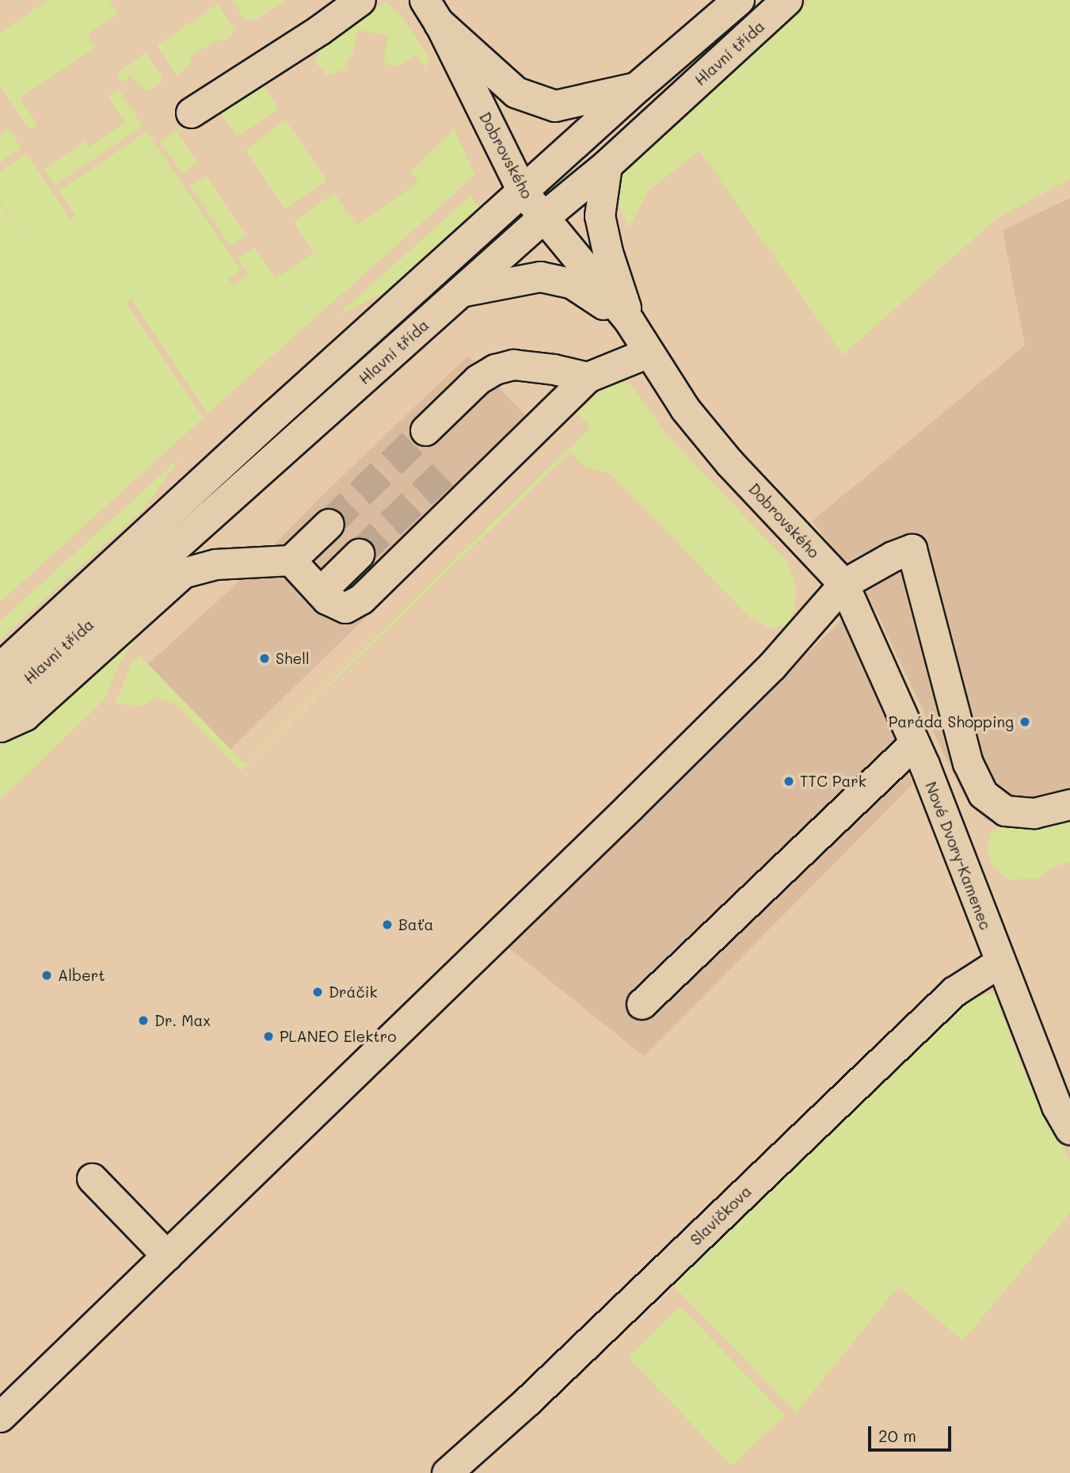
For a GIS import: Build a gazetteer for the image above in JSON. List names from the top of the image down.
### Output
{
  "streets": {
    "main road": ["Hlavní třída"],
    "street": ["Dobrovského", "Nové Dvory-Kamenec", "Slavíčkova"]
  },
  "crossings": [
    ["Hlavní třída", "Dobrovského"],
    ["Dobrovského", "Nové Dvory-Kamenec"],
    ["Nové Dvory-Kamenec", "Slavíčkova"]
  ],
  "places": [
    "Shell",
    "Paráda Shopping",
    "TTC Park",
    "Baťa",
    "Albert",
    "Dráčik",
    "Dr. Max",
    "PLANEO Elektro"
  ],
  "scale_bar": "20 m"
}
